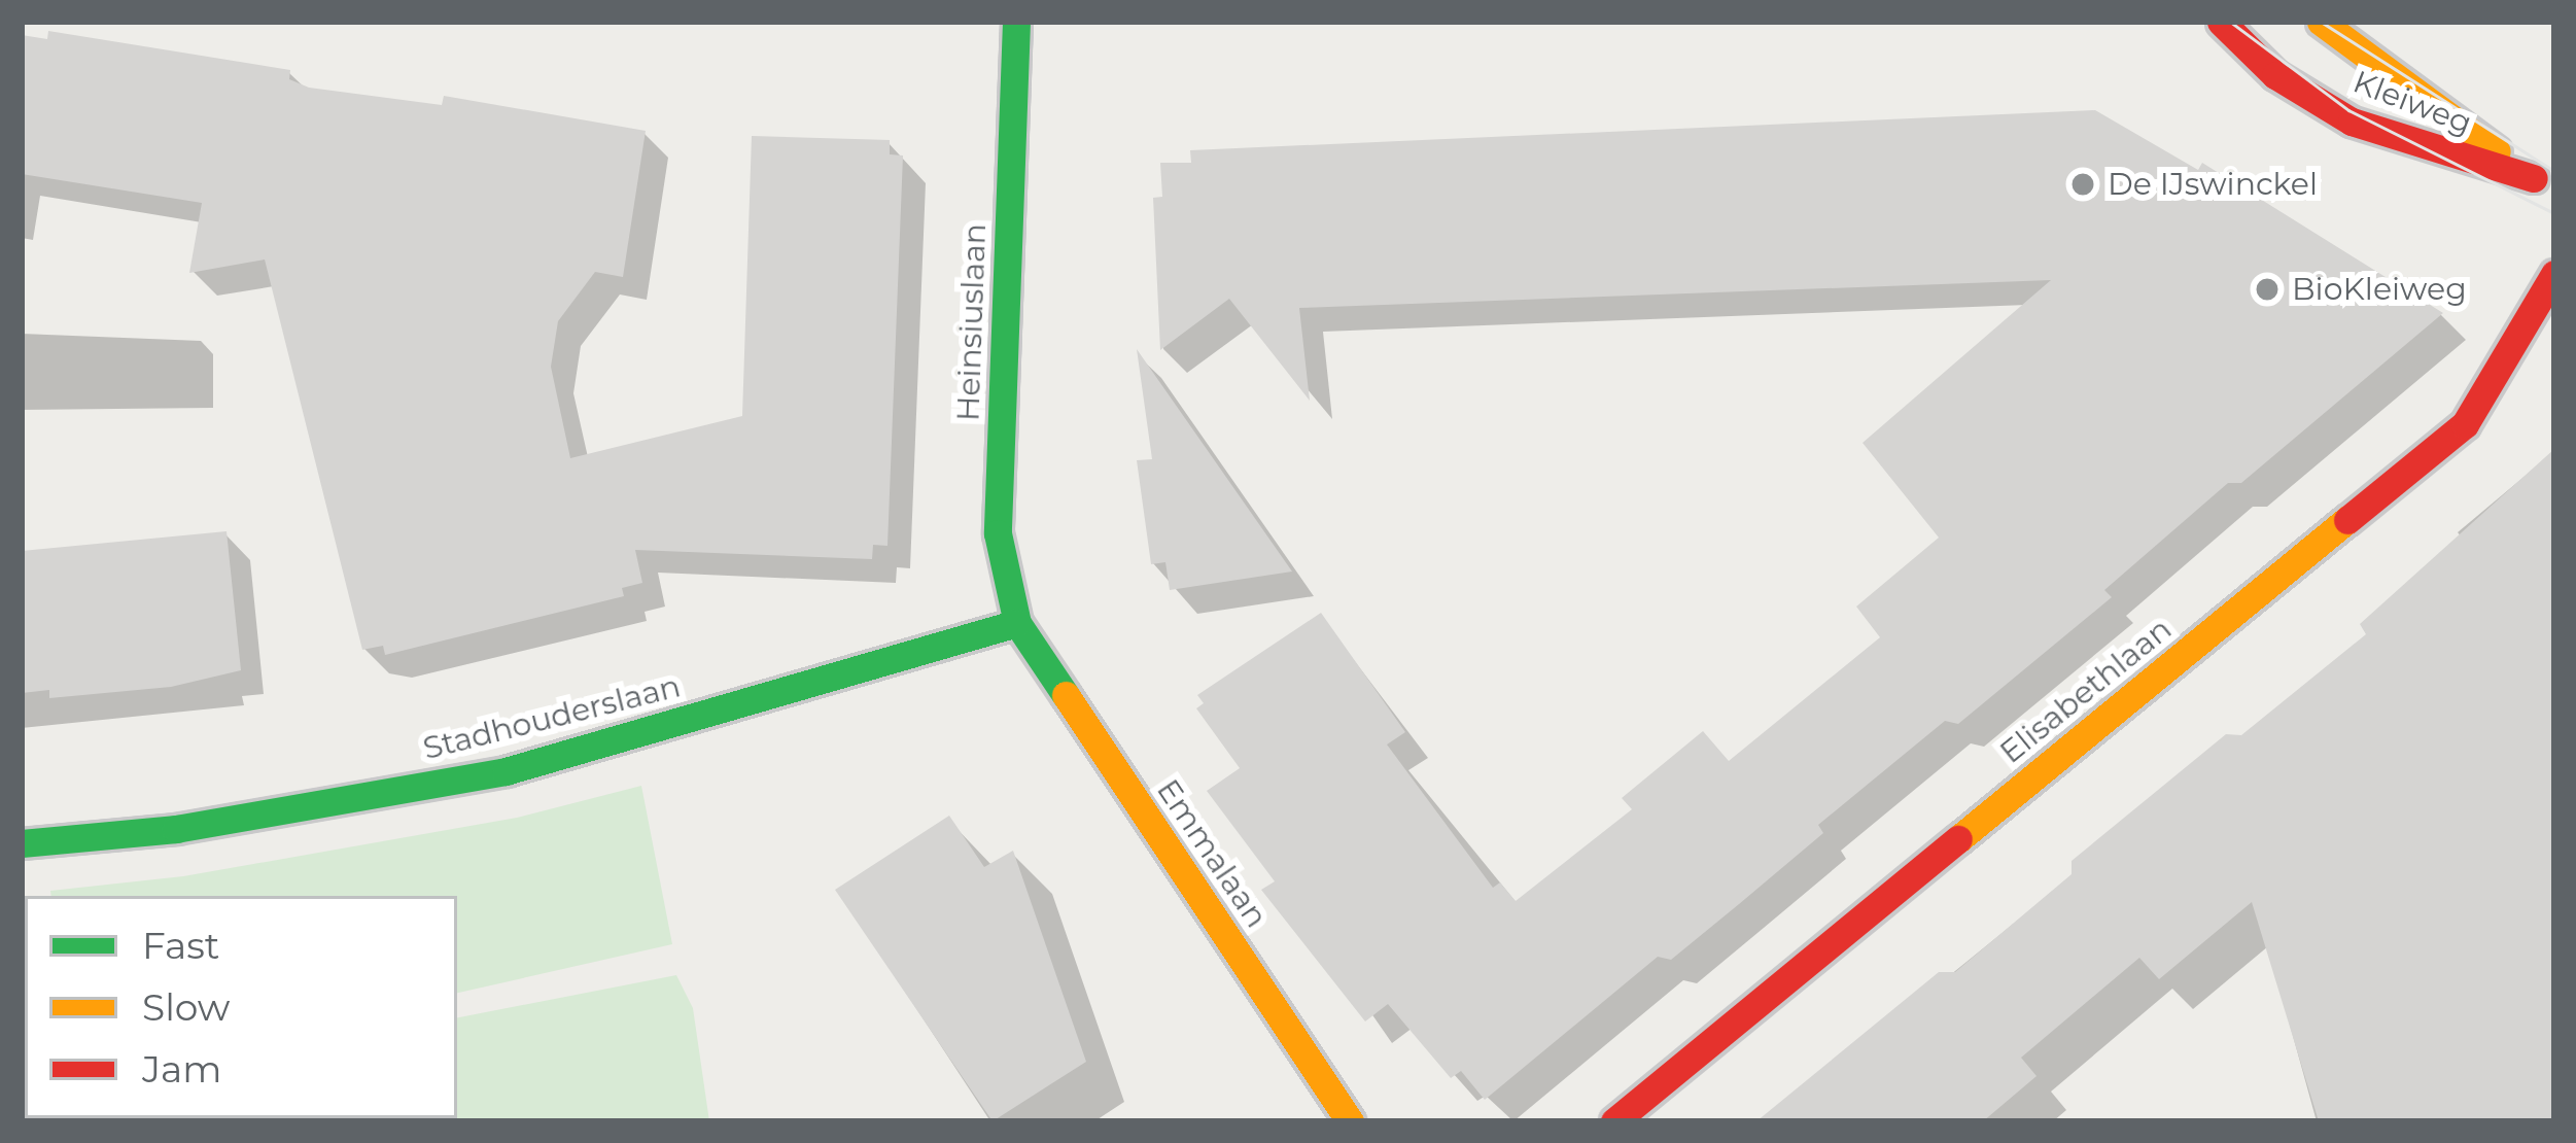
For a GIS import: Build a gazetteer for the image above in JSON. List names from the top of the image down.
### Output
{
  "streets": {
    "street": [
      "Kleiweg",
      "Heinsiuslaan",
      "Elisabethlaan",
      "Stadhouderslaan",
      "Emmalaan"
    ]
  },
  "crossings": [
    ["Heinsiuslaan", "Stadhouderslaan"],
    ["Heinsiuslaan", "Emmalaan"],
    ["Stadhouderslaan", "Emmalaan"]
  ],
  "places": ["De IJswinckel", "BioKleiweg"],
  "legend": ["Fast", "Slow", "Jam"]
}
